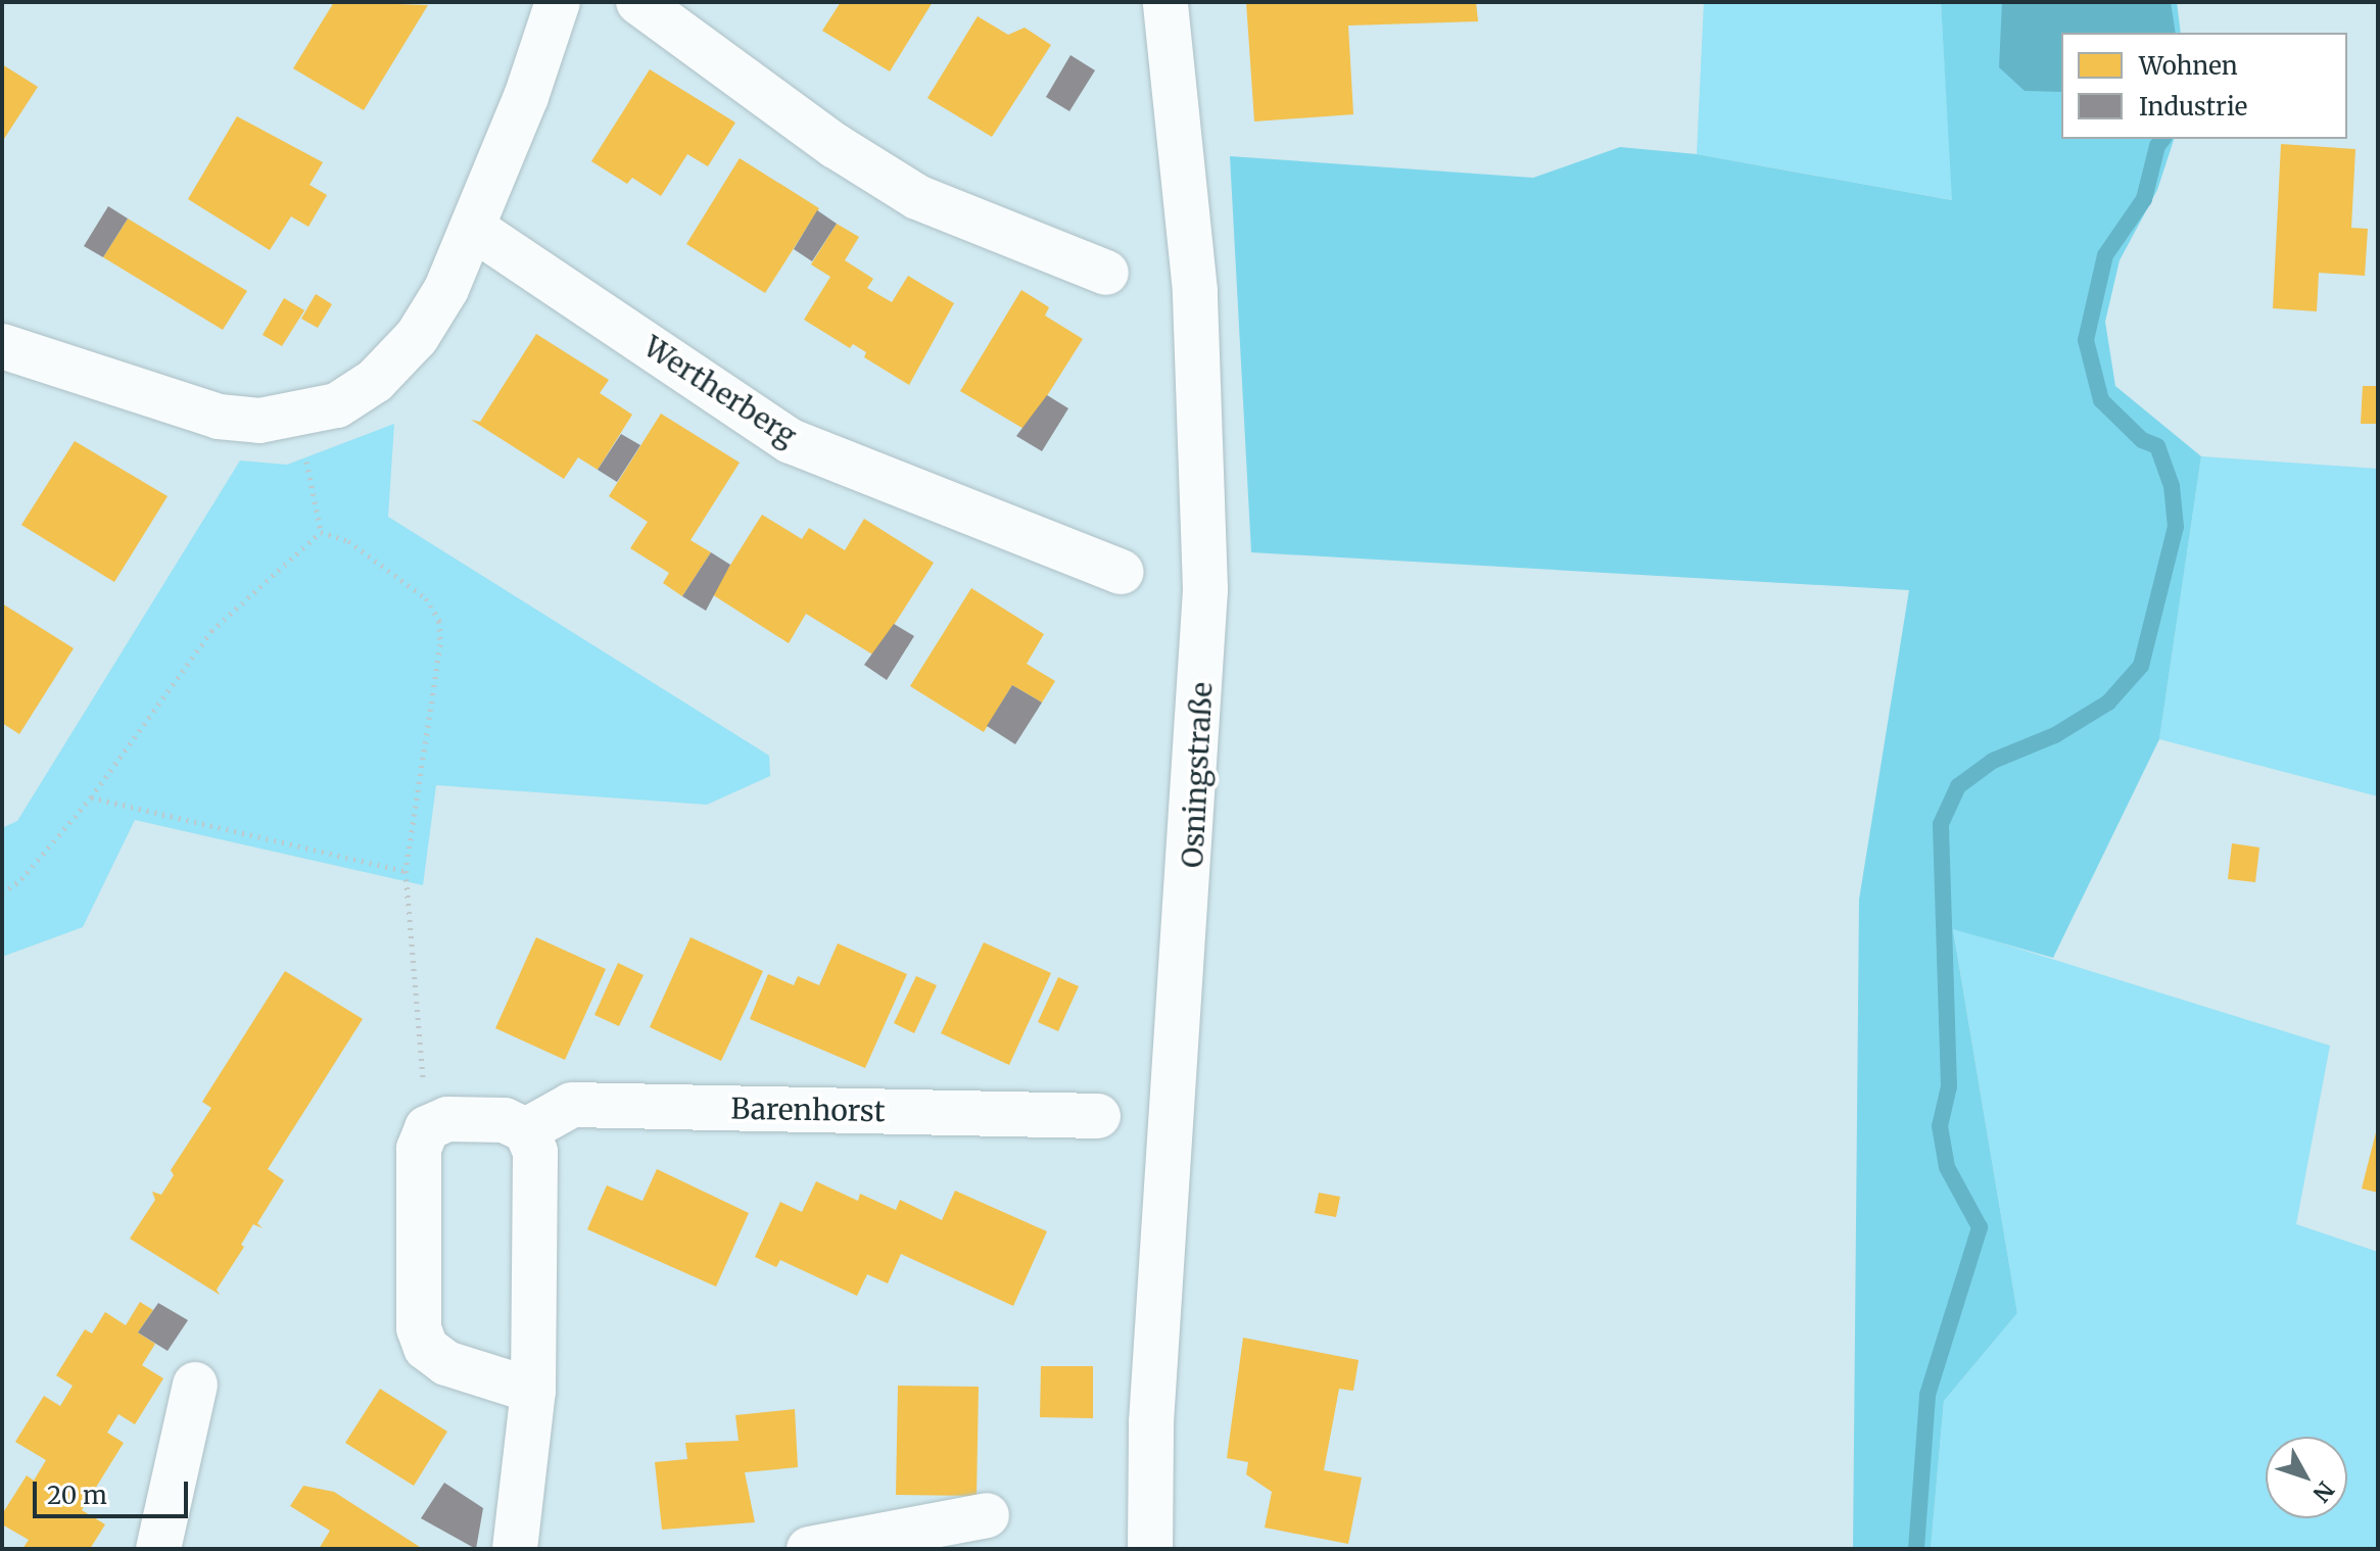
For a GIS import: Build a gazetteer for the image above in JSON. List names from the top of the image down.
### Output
{
  "streets": {
    "street": ["Wertherberg", "Osningstraße", "Barenhorst"]
  },
  "legend": ["Wohnen", "Industrie"],
  "scale_bar": "20 m",
  "north": "bottom right"
}
